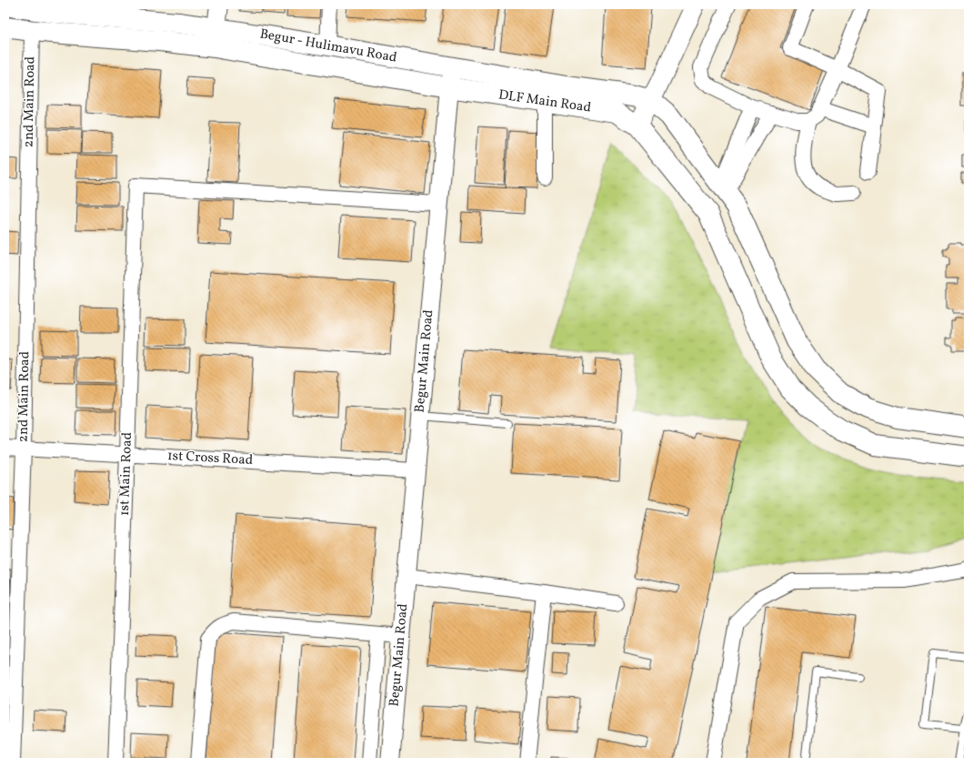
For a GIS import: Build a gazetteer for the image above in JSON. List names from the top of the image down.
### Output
{
  "streets": {
    "main road": ["Begur - Hulimavu Road", "DLF Main Road"],
    "street": [
      "2nd Main Road",
      "Begur Main Road",
      "1st Cross Road",
      "1st Main Road"
    ]
  },
  "crossings": [
    ["Begur - Hulimavu Road", "2nd Main Road"],
    ["Begur - Hulimavu Road", "DLF Main Road"],
    ["Begur - Hulimavu Road", "Begur Main Road"],
    ["2nd Main Road", "1st Cross Road"],
    ["DLF Main Road", "Begur Main Road"],
    ["Begur Main Road", "1st Cross Road"],
    ["Begur Main Road", "1st Main Road"],
    ["1st Cross Road", "1st Main Road"]
  ]
}
